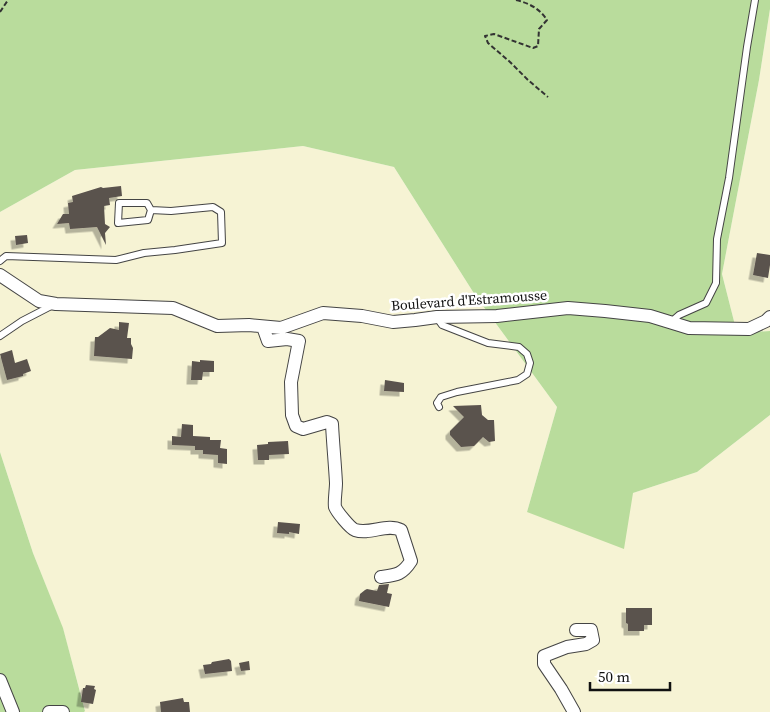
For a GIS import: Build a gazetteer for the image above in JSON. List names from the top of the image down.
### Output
{
  "streets": {
    "street": ["Boulevard d'Estramousse"]
  },
  "scale_bar": "50 m"
}
